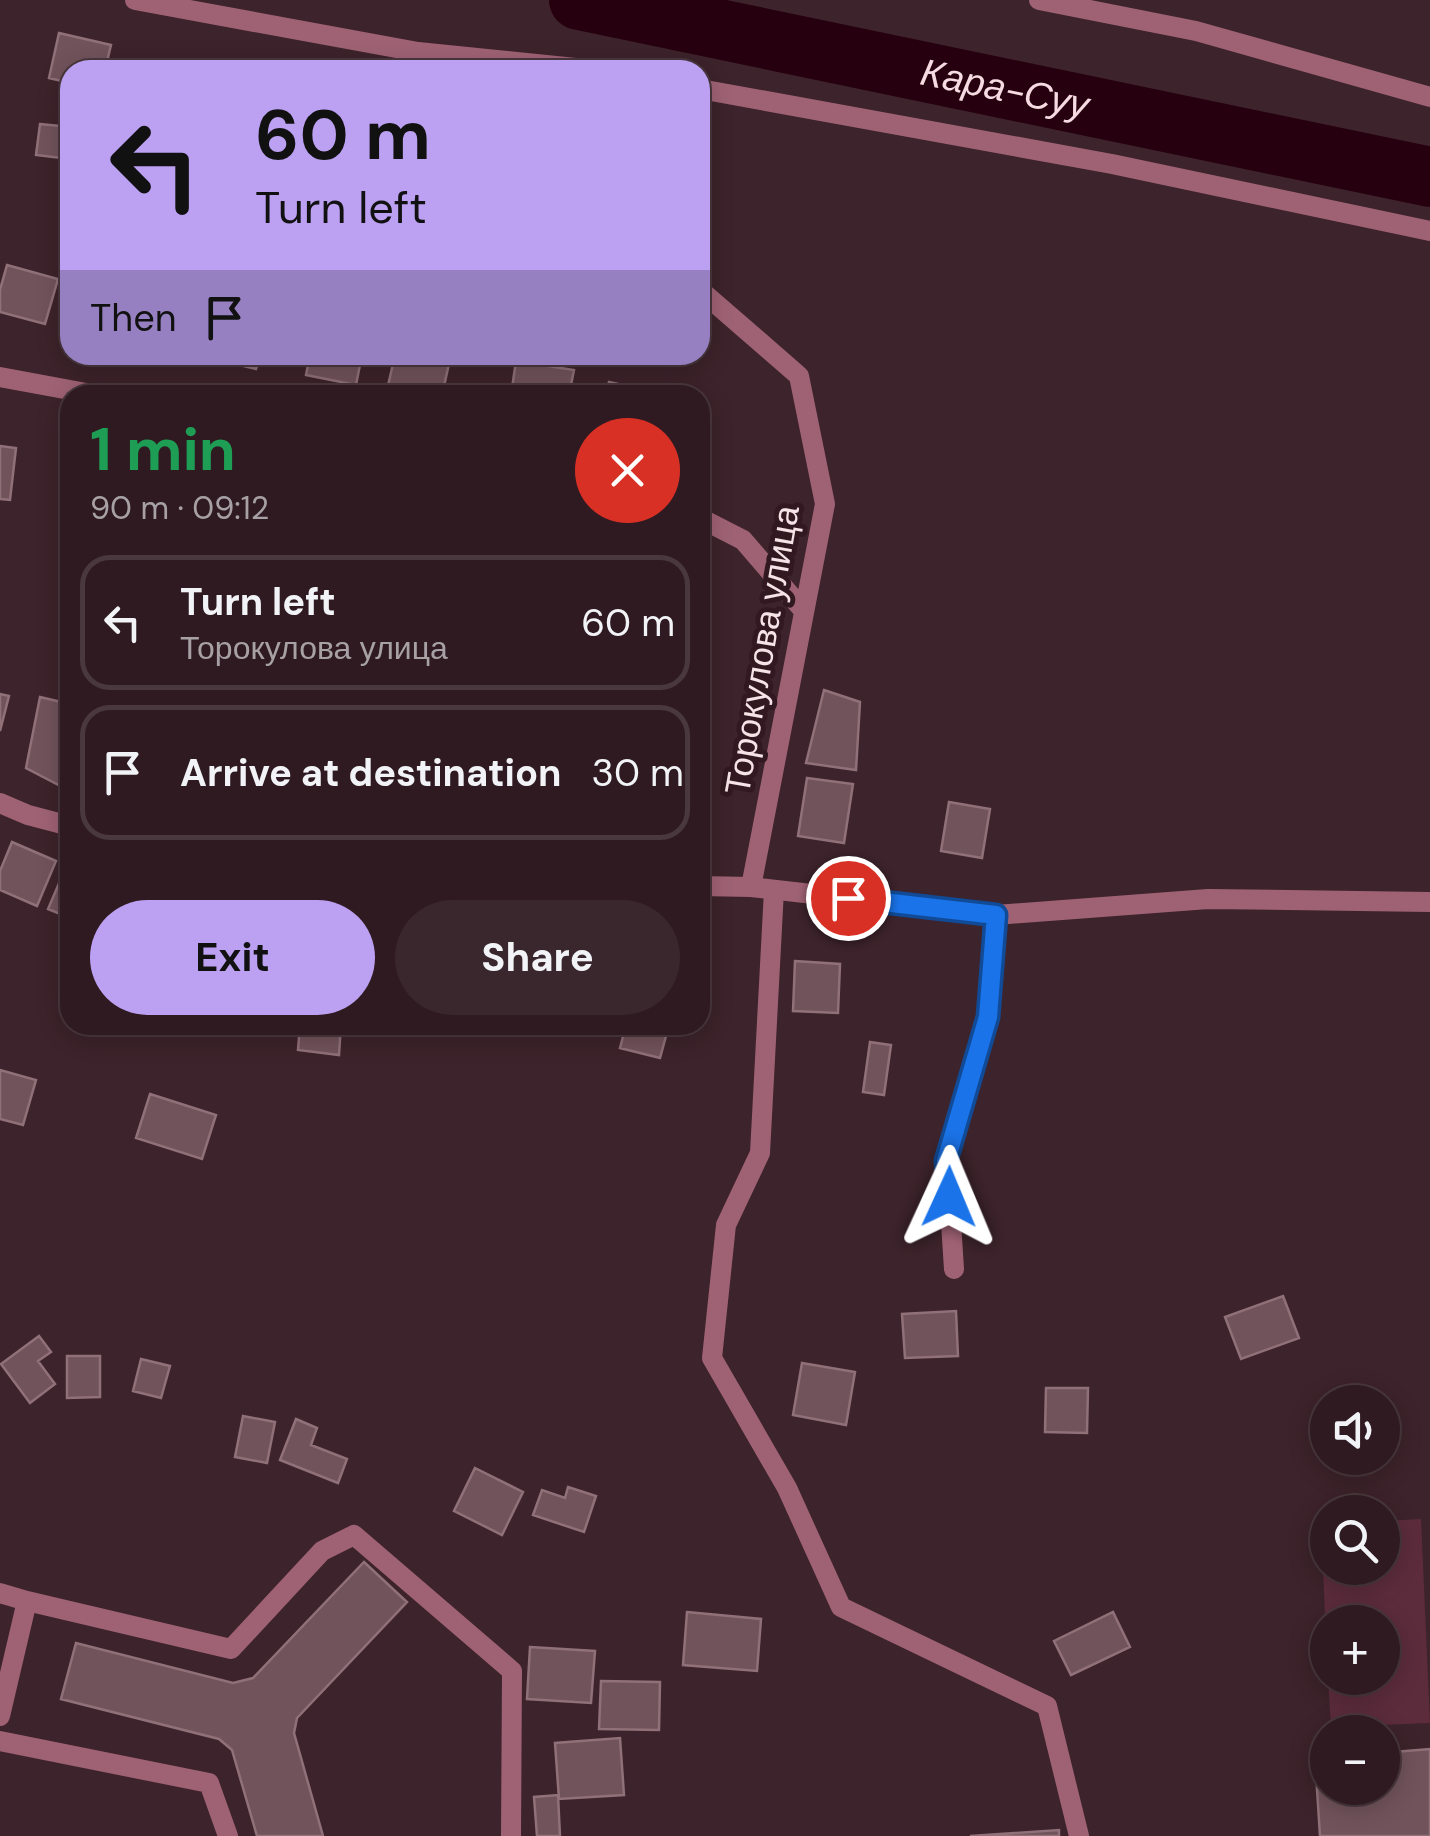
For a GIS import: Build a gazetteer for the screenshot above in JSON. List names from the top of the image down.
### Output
{
  "streets": {
    "street": ["Торокулова улица"]
  },
  "water": ["Кара-Суу"],
  "page": {
    "turn": ["60 m", "Turn left"],
    "then": "Then",
    "heading": ["1 min", "90 m · 09:12"],
    "list": [
      {
        "name": "Turn left",
        "note": "Торокулова улица",
        "value": "60 m"
      },
      {
        "name": "Arrive at destination",
        "value": "30 m"
      }
    ],
    "buttons": ["Exit", "Share"],
    "map_buttons": ["+", "−"]
  }
}
